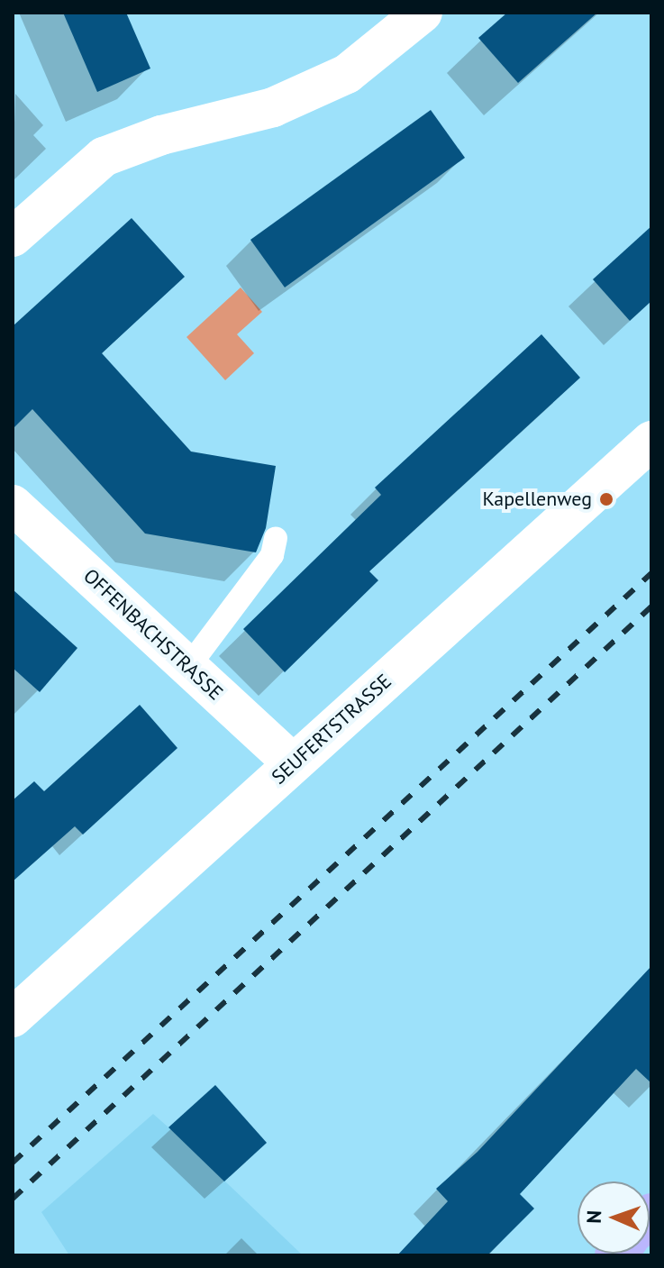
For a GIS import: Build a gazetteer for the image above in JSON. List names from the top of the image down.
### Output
{
  "streets": {
    "street": ["OFFENBACHSTRASSE", "SEUFERTSTRASSE"]
  },
  "crossings": [
    ["OFFENBACHSTRASSE", "SEUFERTSTRASSE"]
  ],
  "places": ["Kapellenweg"],
  "north": "left"
}
